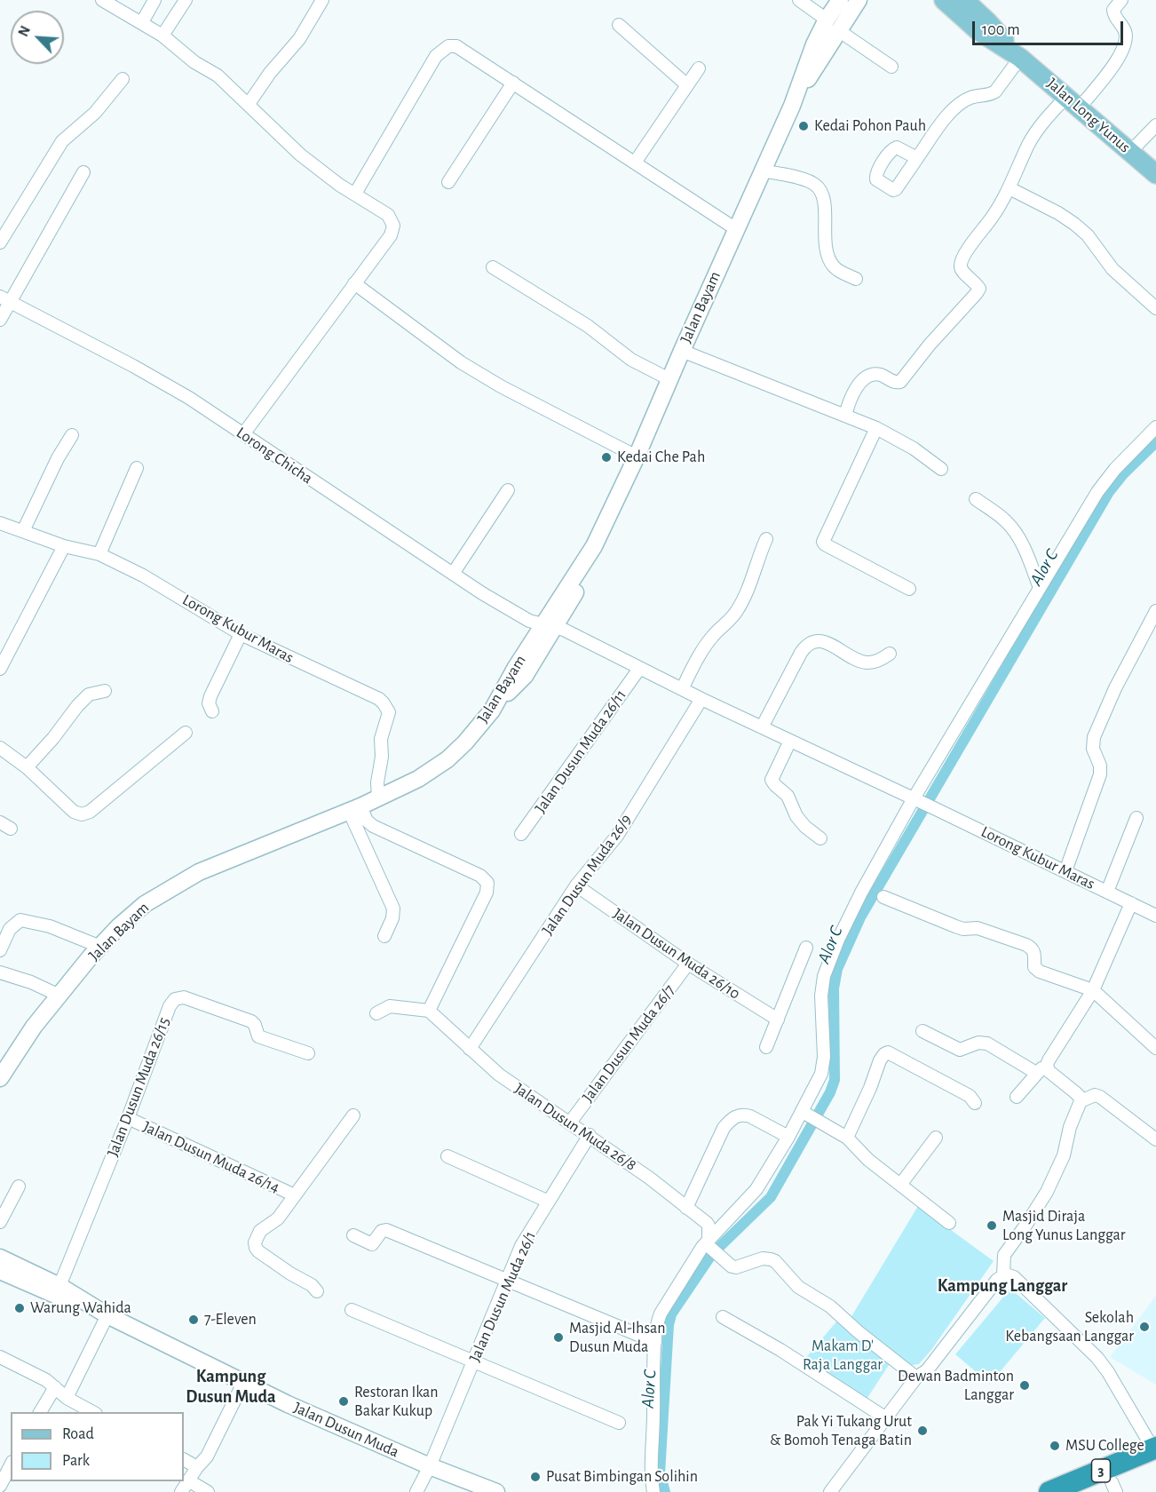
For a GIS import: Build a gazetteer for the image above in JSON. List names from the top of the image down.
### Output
{
  "streets": {
    "highway": ["3"],
    "main road": ["Jalan Long Yunus", "Jalan Bayam", "Jalan Dusun Muda"],
    "street": [
      "Lorong Chicha",
      "Lorong Kubur Maras",
      "Jalan Dusun Muda 26/11",
      "Jalan Dusun Muda 26/9",
      "Jalan Dusun Muda 26/10",
      "Jalan Dusun Muda 26/7",
      "Jalan Dusun Muda 26/15",
      "Jalan Dusun Muda 26/8",
      "Jalan Dusun Muda 26/14",
      "Jalan Dusun Muda 26/1"
    ]
  },
  "crossings": [
    ["Jalan Bayam", "Lorong Chicha"],
    ["Jalan Bayam", "Lorong Kubur Maras"],
    ["Lorong Chicha", "Lorong Kubur Maras"],
    ["Lorong Chicha", "Jalan Dusun Muda 26/11"],
    ["Lorong Chicha", "Jalan Dusun Muda 26/9"],
    ["Jalan Dusun Muda 26/9", "Jalan Dusun Muda 26/10"],
    ["Jalan Dusun Muda 26/9", "Jalan Dusun Muda 26/8"],
    ["Jalan Dusun Muda 26/10", "Jalan Dusun Muda 26/7"],
    ["Jalan Dusun Muda 26/7", "Jalan Dusun Muda 26/8"],
    ["Jalan Dusun Muda 26/15", "Jalan Dusun Muda 26/14"],
    ["Jalan Dusun Muda 26/15", "Jalan Dusun Muda"],
    ["Jalan Dusun Muda 26/8", "Jalan Dusun Muda 26/1"],
    ["Jalan Dusun Muda 26/1", "Jalan Dusun Muda"]
  ],
  "districts": ["Kampung Langgar", "Kampung Dusun Muda"],
  "water": ["Alor C"],
  "parks": ["Makam D' Raja Langgar"],
  "places": [
    "Kedai Pohon Pauh",
    "Kedai Che Pah",
    "Masjid Diraja Long Yunus Langgar",
    "Warung Wahida",
    "7-Eleven",
    "Sekolah Kebangsaan Langgar",
    "Masjid Al-Ihsan Dusun Muda",
    "Dewan Badminton Langgar",
    "Restoran Ikan Bakar Kukup",
    "Pak Yi Tukang Urut & Bomoh Tenaga Batin",
    "MSU College",
    "Pusat Bimbingan Solihin"
  ],
  "legend": ["Road", "Park"],
  "scale_bar": "100 m",
  "north": "top left"
}
